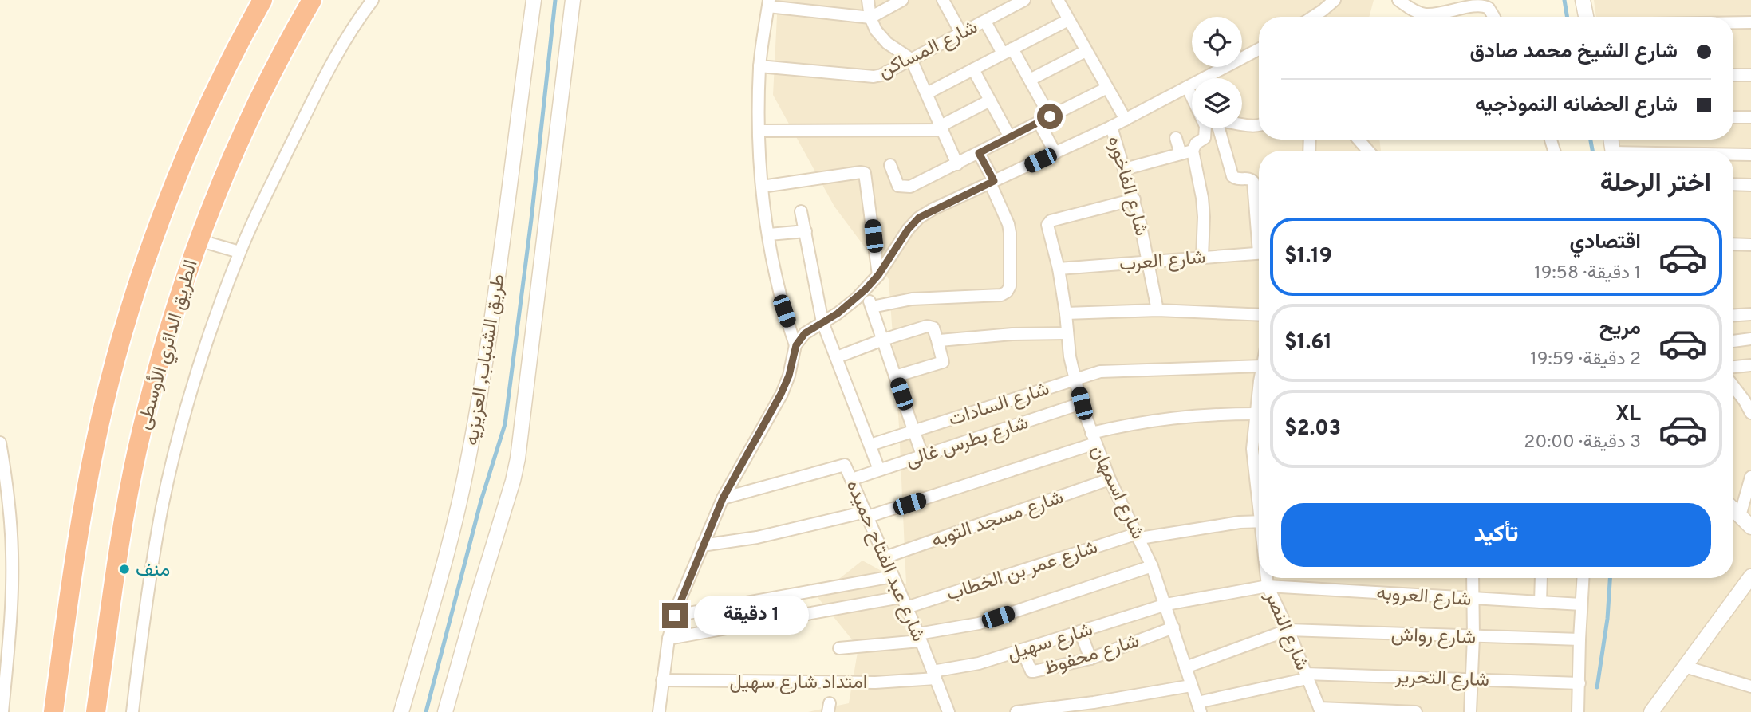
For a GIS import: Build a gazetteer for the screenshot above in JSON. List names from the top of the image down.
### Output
{
  "streets": {
    "highway": ["الطريق الدائري الأوسطى"],
    "street": [
      "شارع المساكن",
      "شارع الفاخوره",
      "شارع العرب",
      "طريق الشنباب, العزيزيه",
      "شارع السادات",
      "شارع بطرس غالى",
      "شارع اسمهان",
      "شارع مسجد التوبه",
      "شارع عبد الفتاح حميده",
      "شارع عمر بن الخطاب",
      "شارع العروبه",
      "شارع النصر",
      "شارع رواش",
      "شارع سهيل",
      "شارع محفوظ",
      "شارع التحرير",
      "امتداد شارع سهيل"
    ]
  },
  "crossings": [
    ["شارع الفاخوره", "شارع العرب"],
    ["شارع الفاخوره", "شارع اسمهان"],
    ["شارع العرب", "شارع اسمهان"],
    ["شارع السادات", "شارع اسمهان"],
    ["شارع بطرس غالى", "شارع اسمهان"],
    ["شارع بطرس غالى", "شارع عبد الفتاح حميده"],
    ["شارع اسمهان", "شارع مسجد التوبه"],
    ["شارع اسمهان", "شارع عمر بن الخطاب"],
    ["شارع اسمهان", "شارع العروبه"],
    ["شارع اسمهان", "شارع سهيل"],
    ["شارع اسمهان", "شارع محفوظ"],
    ["شارع اسمهان", "شارع التحرير"],
    ["شارع مسجد التوبه", "شارع عبد الفتاح حميده"],
    ["شارع عبد الفتاح حميده", "شارع عمر بن الخطاب"],
    ["شارع عبد الفتاح حميده", "شارع سهيل"],
    ["شارع عبد الفتاح حميده", "امتداد شارع سهيل"],
    ["شارع العروبه", "شارع النصر"],
    ["شارع العروبه", "شارع سهيل"],
    ["شارع النصر", "شارع رواش"],
    ["شارع النصر", "شارع التحرير"],
    ["شارع سهيل", "شارع محفوظ"],
    ["شارع سهيل", "امتداد شارع سهيل"]
  ],
  "places": ["منف"],
  "page": {
    "banner": ["شارع الشيخ محمد صادق", "شارع الحضانه النموذجيه"],
    "heading": "اختر الرحلة",
    "list": [
      {
        "name": "اقتصادي",
        "note": "1 دقيقة · 19:58",
        "value": "$1.19"
      },
      {
        "name": "مريح",
        "note": "2 دقيقة · 19:59",
        "value": "$1.61"
      },
      {
        "name": "XL",
        "note": "3 دقيقة · 20:00",
        "value": "$2.03"
      }
    ],
    "buttons": "تأكيد",
    "bubble": "1 دقيقة"
  }
}
